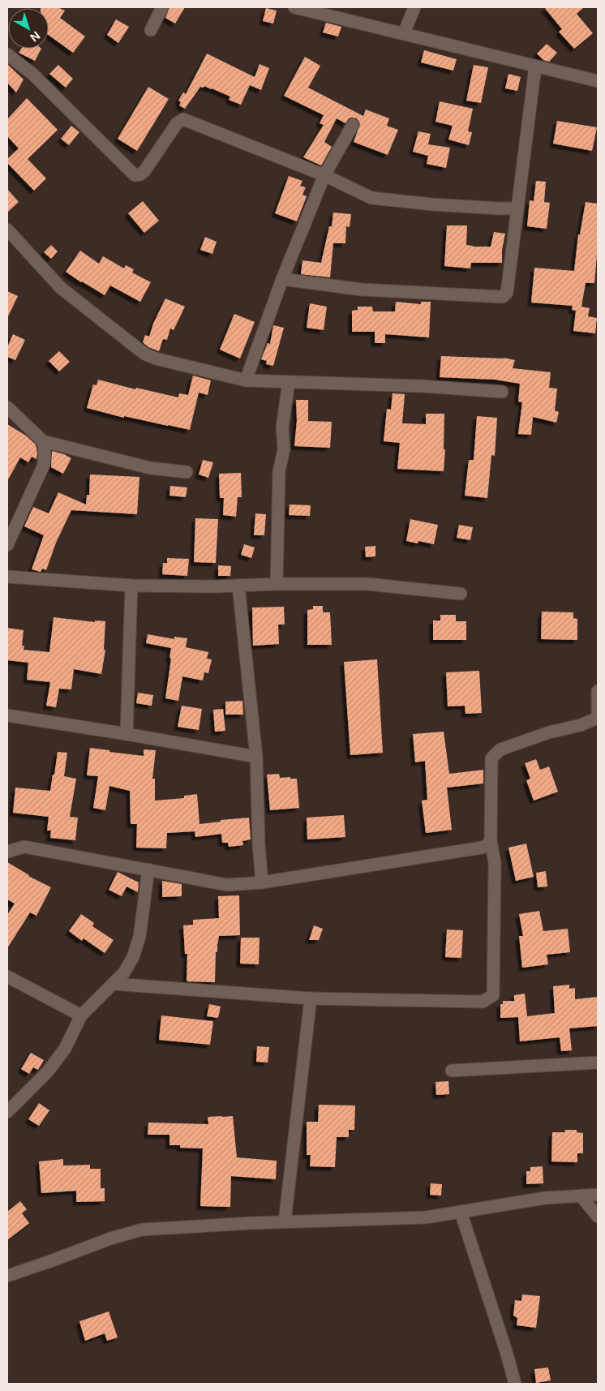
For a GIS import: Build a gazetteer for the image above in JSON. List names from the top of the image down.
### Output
{
  "north": "bottom right"
}
